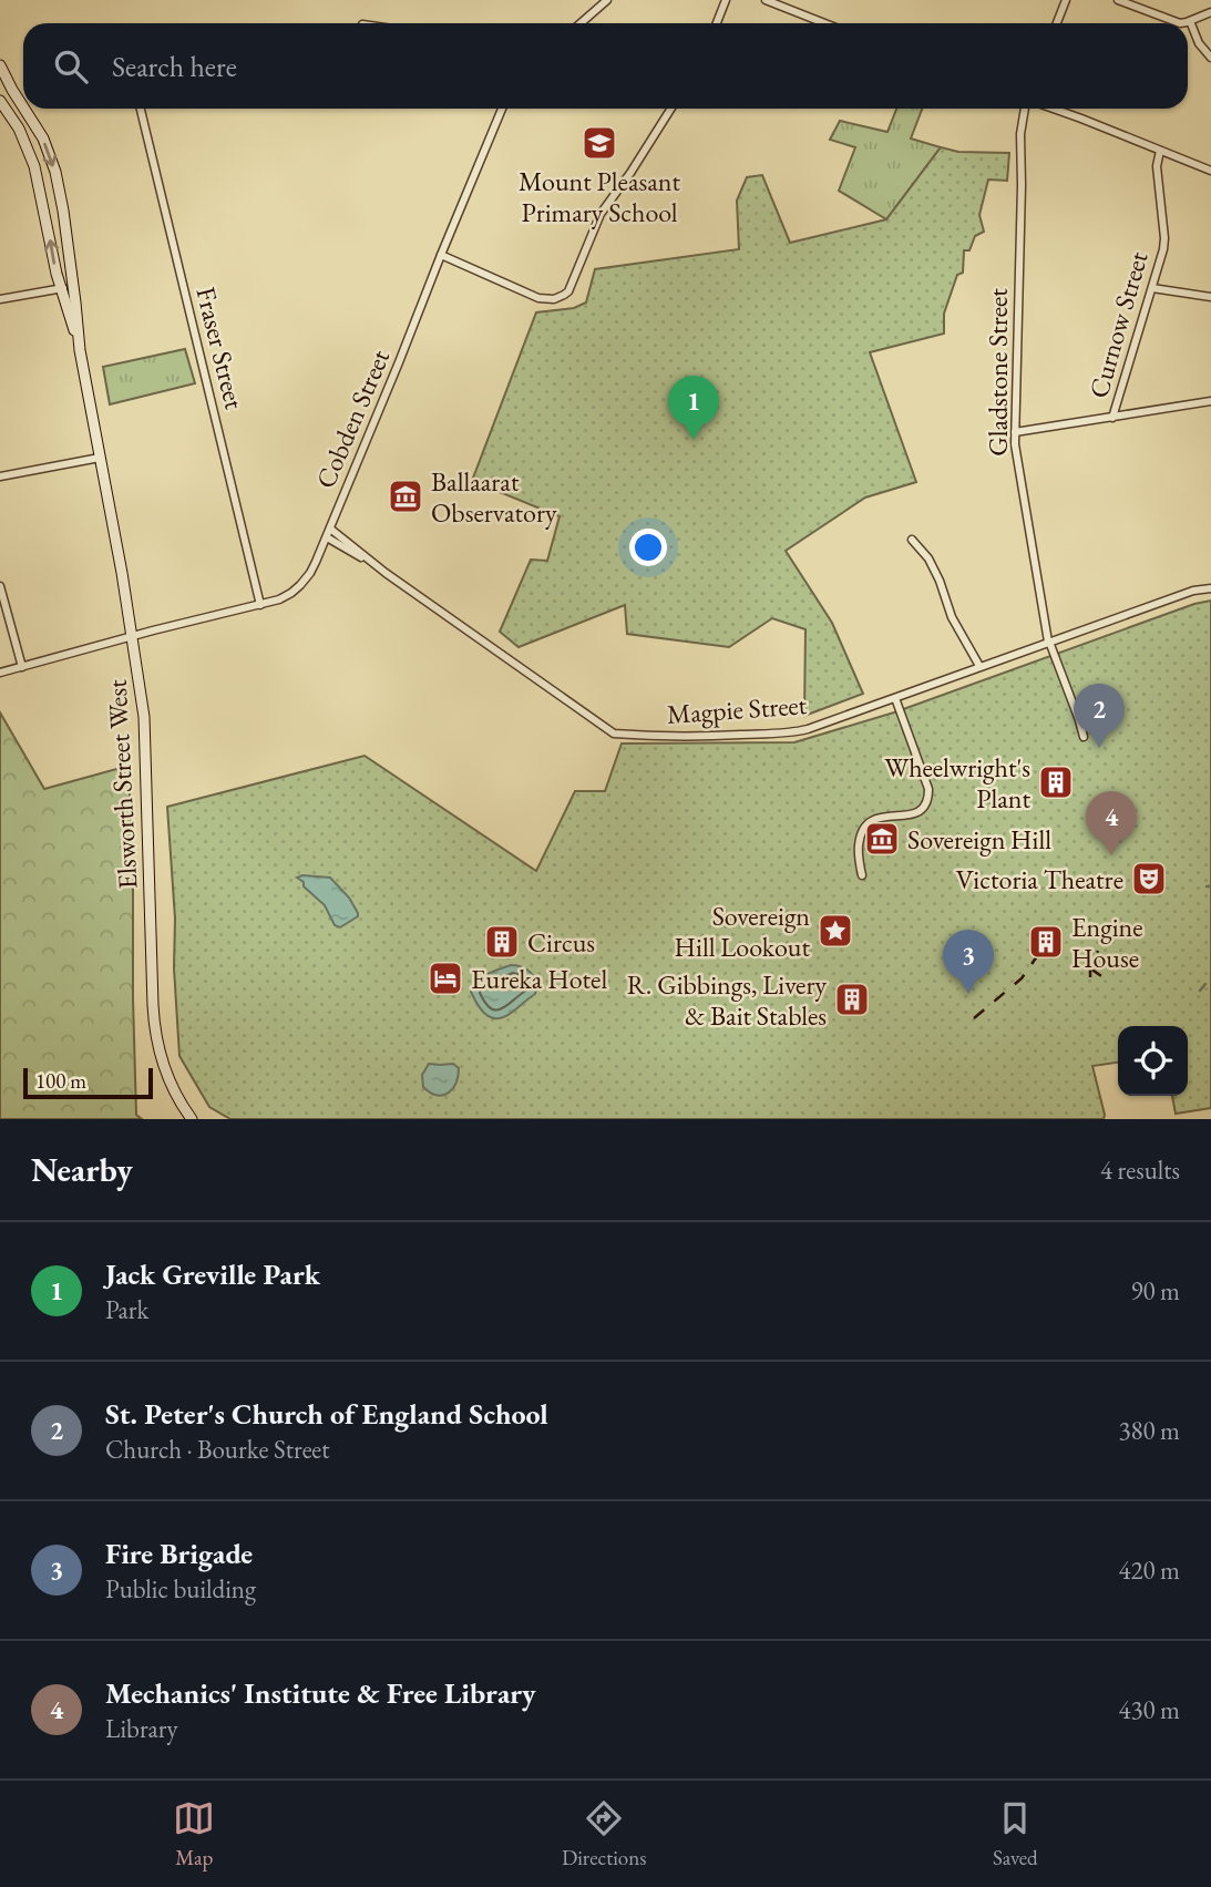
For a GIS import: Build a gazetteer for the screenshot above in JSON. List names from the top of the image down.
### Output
{
  "streets": {
    "street": [
      "Curnow Street",
      "Fraser Street",
      "Gladstone Street",
      "Cobden Street",
      "Magpie Street",
      "Elsworth Street West"
    ]
  },
  "crossings": [
    ["Fraser Street", "Cobden Street"],
    ["Gladstone Street", "Magpie Street"],
    ["Cobden Street", "Magpie Street"],
    ["Cobden Street", "Elsworth Street West"]
  ],
  "places": {
    "school or university": ["Mount Pleasant Primary School"],
    "museum": ["Ballaarat Observatory", "Sovereign Hill"],
    "building": [
      "Wheelwright's Plant",
      "Circus",
      "Engine House",
      "R. Gibbings, Livery & Bait Stables"
    ],
    "theatre": ["Victoria Theatre"],
    "place": ["Sovereign Hill Lookout"],
    "hotel": ["Eureka Hotel"]
  },
  "scale_bar": "100 m",
  "page": {
    "search": "Search here",
    "pins": [
      "1",
      "2",
      "4",
      "3"
    ],
    "scale": "100 m",
    "heading": ["Nearby", "4 results"],
    "list": [
      {
        "mark": "1",
        "name": "Jack Greville Park",
        "note": "Park",
        "value": "90 m"
      },
      {
        "mark": "2",
        "name": "St. Peter's Church of England School",
        "note": "Church · Bourke Street",
        "value": "380 m"
      },
      {
        "mark": "3",
        "name": "Fire Brigade",
        "note": "Public building",
        "value": "420 m"
      },
      {
        "mark": "4",
        "name": "Mechanics' Institute & Free Library",
        "note": "Library",
        "value": "430 m"
      }
    ],
    "nav": ["Map", "Directions", "Saved"]
  }
}
